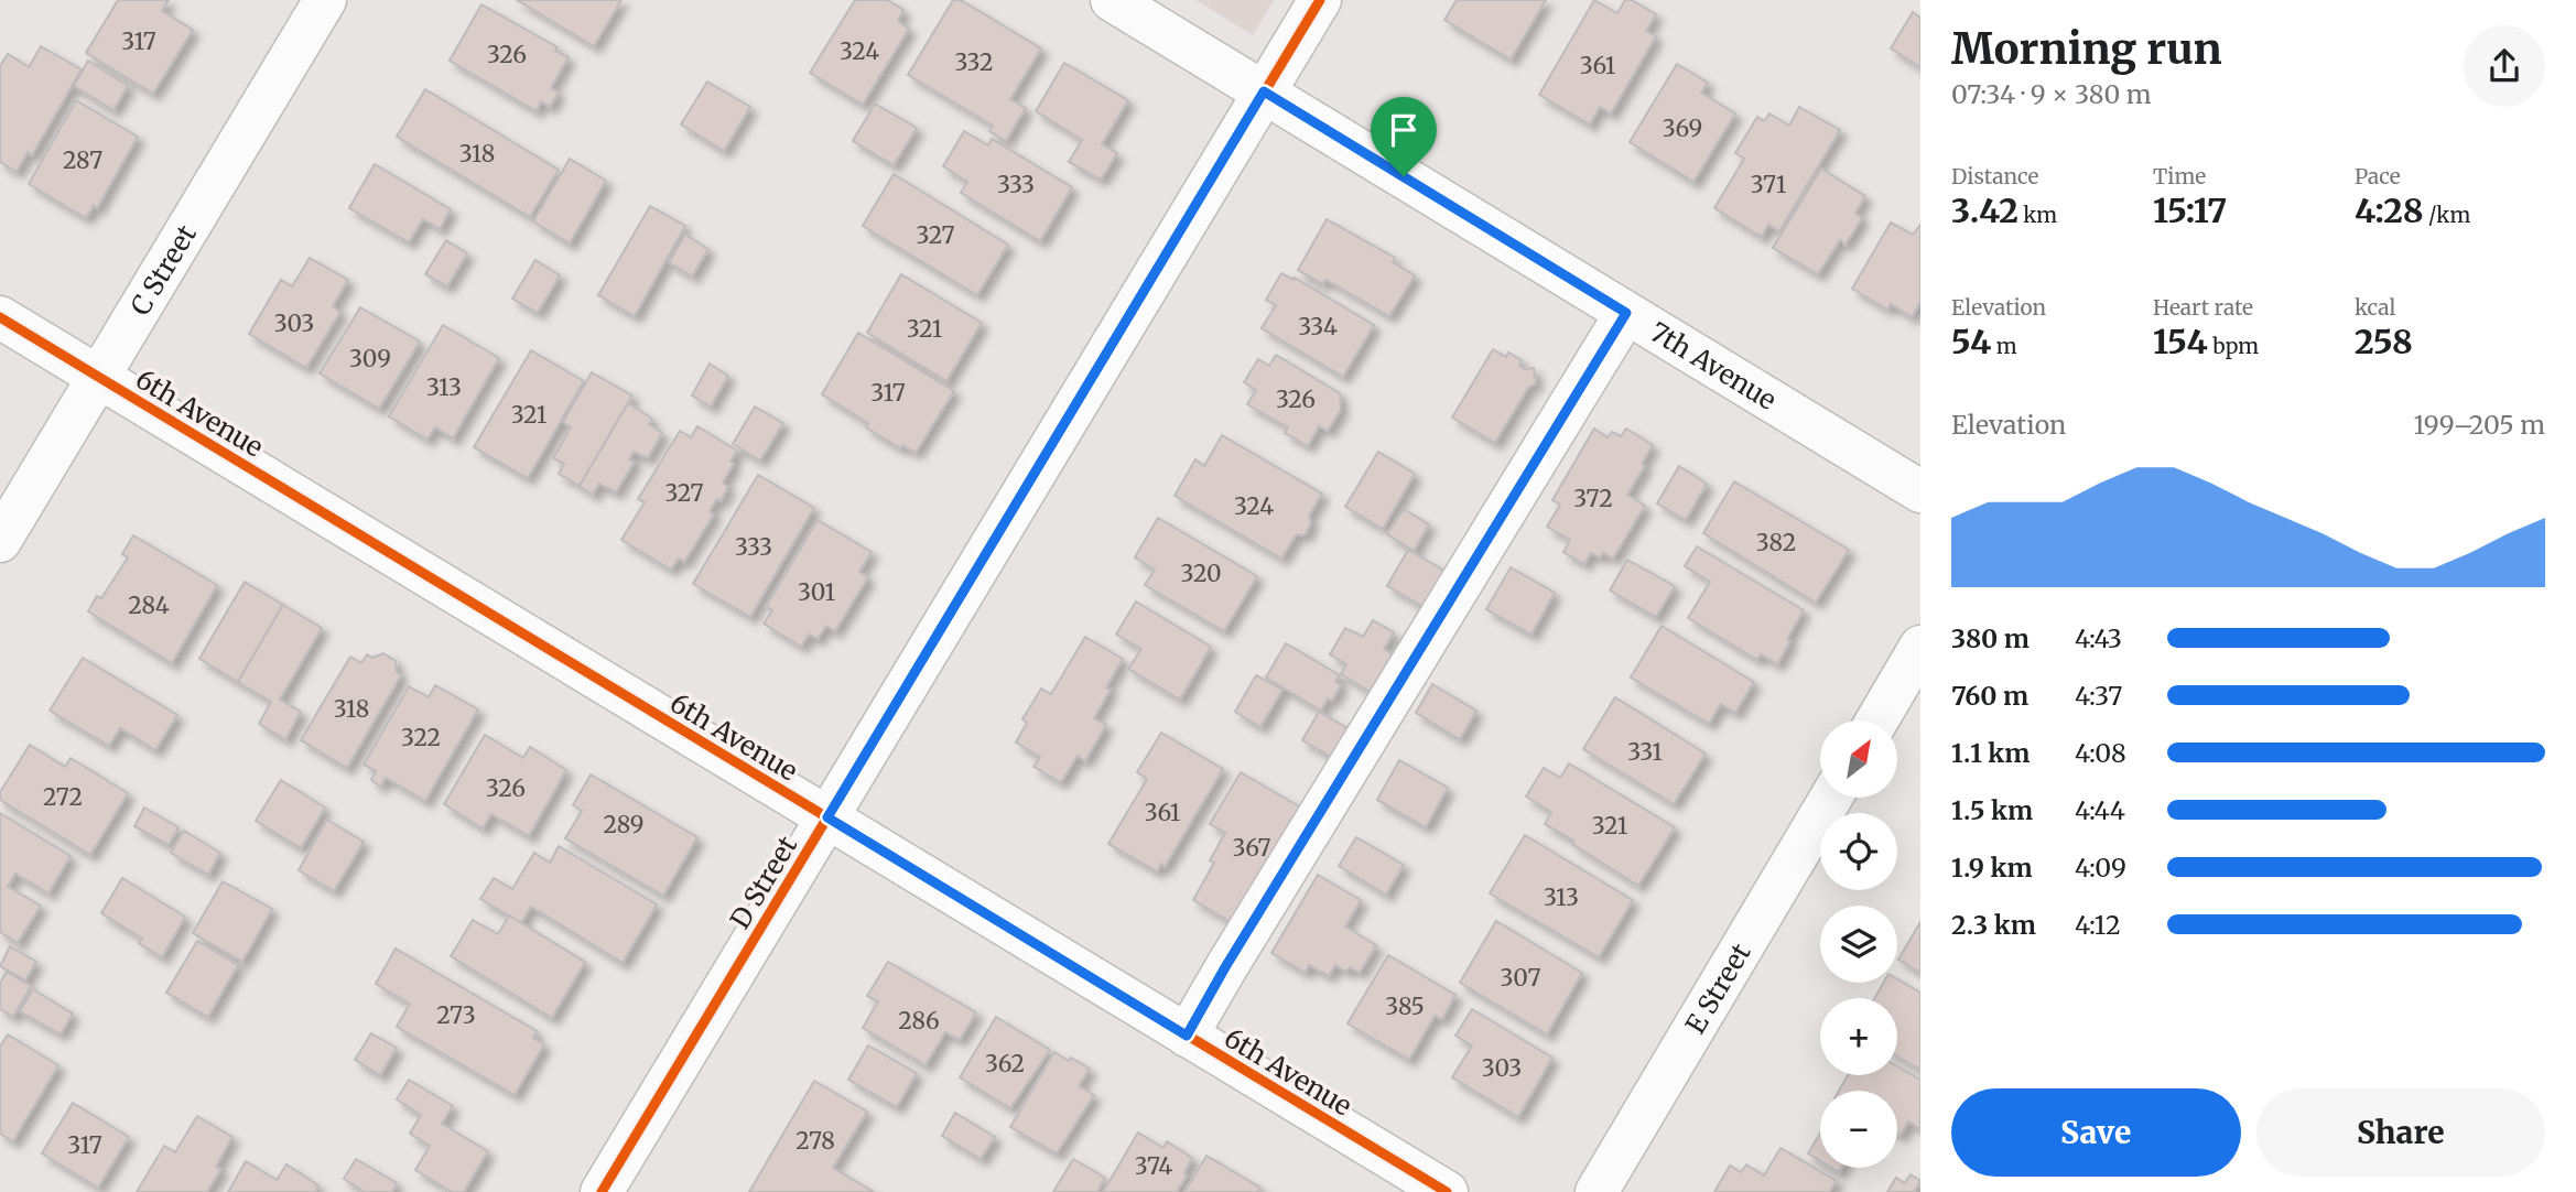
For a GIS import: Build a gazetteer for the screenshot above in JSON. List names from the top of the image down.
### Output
{
  "streets": {
    "street": [
      "C Street",
      "7th Avenue",
      "6th Avenue",
      "D Street",
      "E Street"
    ]
  },
  "crossings": [
    ["C Street", "6th Avenue"],
    ["7th Avenue", "D Street"],
    ["6th Avenue", "D Street"]
  ],
  "house_numbers": [
    "317",
    "324",
    "326",
    "332",
    "361",
    "369",
    "318",
    "287",
    "333",
    "371",
    "327",
    "303",
    "334",
    "321",
    "309",
    "313",
    "317",
    "326",
    "321",
    "327",
    "372",
    "324",
    "382",
    "333",
    "320",
    "301",
    "284",
    "318",
    "322",
    "331",
    "326",
    "272",
    "361",
    "289",
    "321",
    "367",
    "313",
    "307",
    "385",
    "273",
    "286",
    "362",
    "303",
    "278",
    "317",
    "374"
  ],
  "north": "top right",
  "page": {
    "heading": ["Morning run", "07:34 · 9 × 380 m"],
    "stats": [
      ["Distance", "3.42 km"],
      ["Time", "15:17"],
      ["Pace", "4:28 /km"],
      ["Elevation", "54 m"],
      ["Heart rate", "154 bpm"],
      ["kcal", "258"]
    ],
    "chart": ["Elevation", "199–205 m"],
    "list": [
      {
        "name": "380 m",
        "note": "4:43"
      },
      {
        "name": "760 m",
        "note": "4:37"
      },
      {
        "name": "1.1 km",
        "note": "4:08"
      },
      {
        "name": "1.5 km",
        "note": "4:44"
      },
      {
        "name": "1.9 km",
        "note": "4:09"
      },
      {
        "name": "2.3 km",
        "note": "4:12"
      }
    ],
    "map_buttons": ["+", "−"],
    "buttons": ["Save", "Share"]
  }
}
